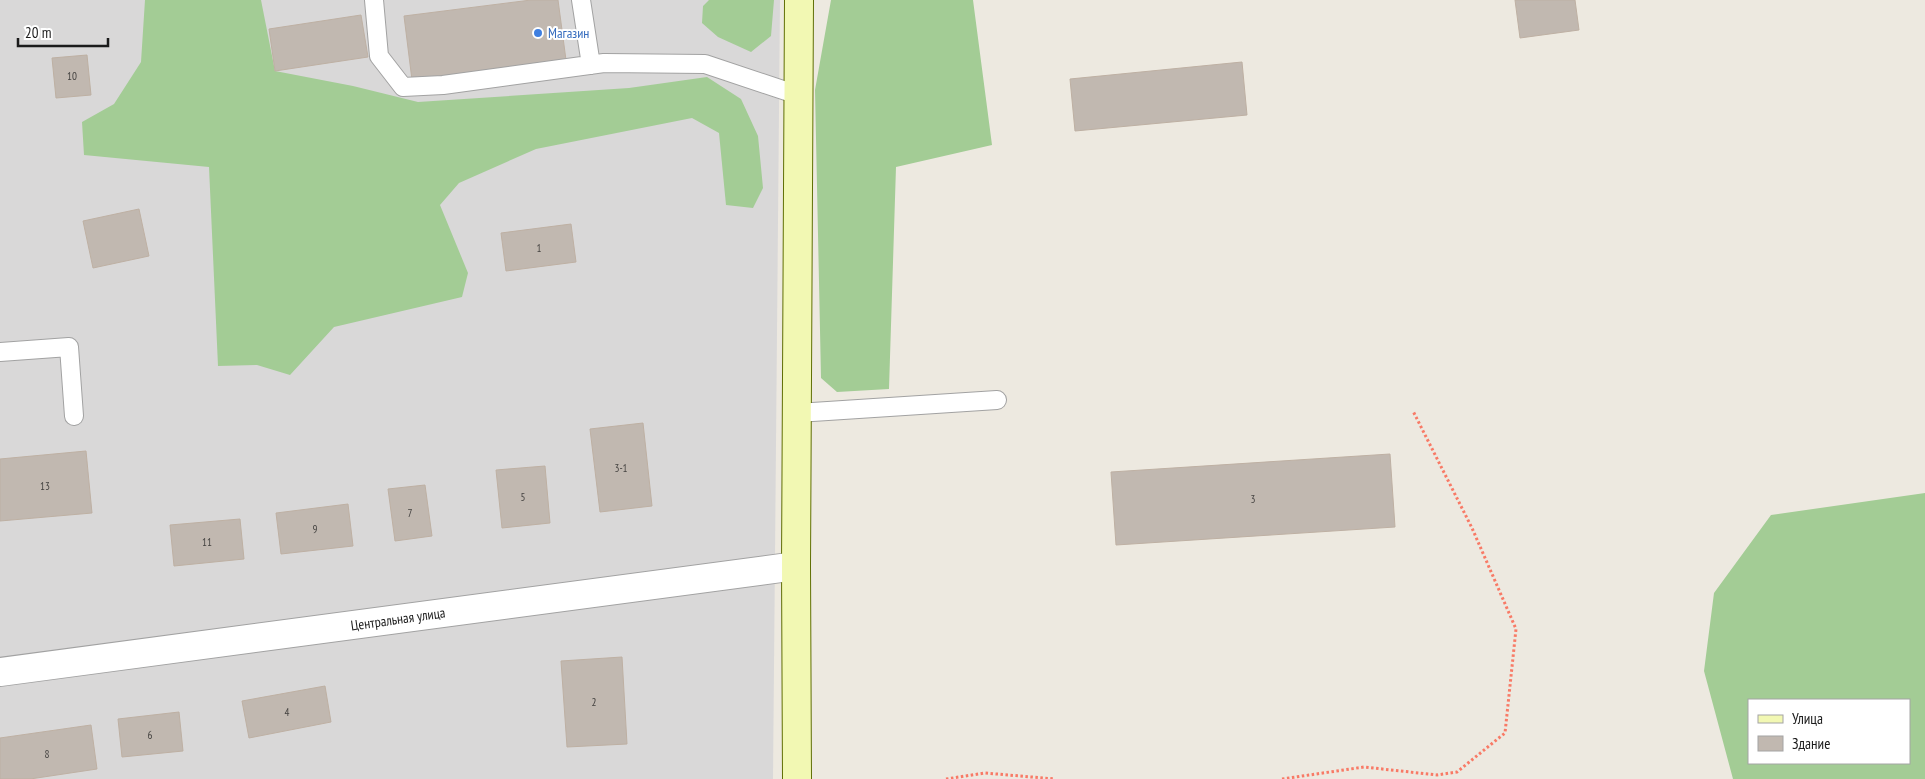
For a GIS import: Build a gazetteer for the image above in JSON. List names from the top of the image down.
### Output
{
  "streets": {
    "street": ["Центральная улица"]
  },
  "places": ["Магазин"],
  "house_numbers": [
    "10",
    "1",
    "3-1",
    "13",
    "5",
    "3",
    "7",
    "9",
    "11",
    "2",
    "4",
    "6",
    "8"
  ],
  "legend": ["Улица", "Здание"],
  "scale_bar": "20 m"
}
